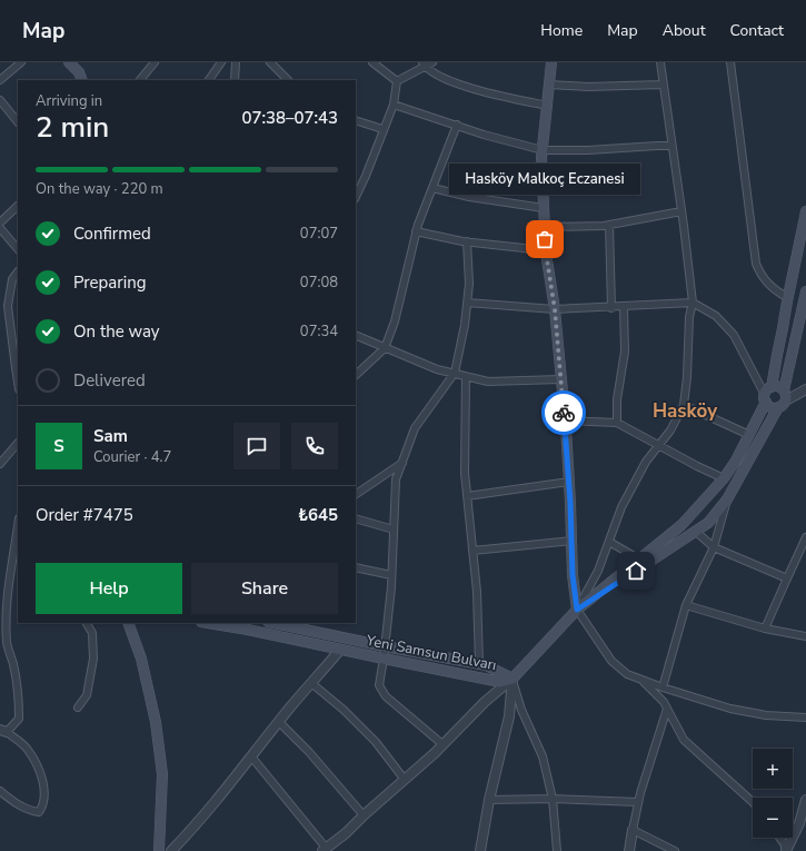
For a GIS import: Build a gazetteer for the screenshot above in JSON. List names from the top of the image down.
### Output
{
  "streets": {
    "main road": ["Yeni Samsun Bulvarı"]
  },
  "districts": ["Hasköy"],
  "places": ["Hasköy Malkoç Eczanesi"],
  "page": {
    "header": "Map",
    "nav": [
      "Home",
      "Map",
      "About",
      "Contact"
    ],
    "heading": ["2 min", "Arriving in", "07:38–07:43"],
    "panel": [
      "Sam",
      "Courier · 4.7",
      "Order #7475",
      "₺645"
    ],
    "bar": "On the way · 220 m",
    "bubble": "Hasköy Malkoç Eczanesi",
    "list": [
      ["Confirmed", "07:07"],
      ["Preparing", "07:08"],
      ["On the way", "07:34"],
      "Delivered"
    ],
    "round": "S",
    "buttons": ["Help", "Share"],
    "map_buttons": ["+", "−"]
  }
}
